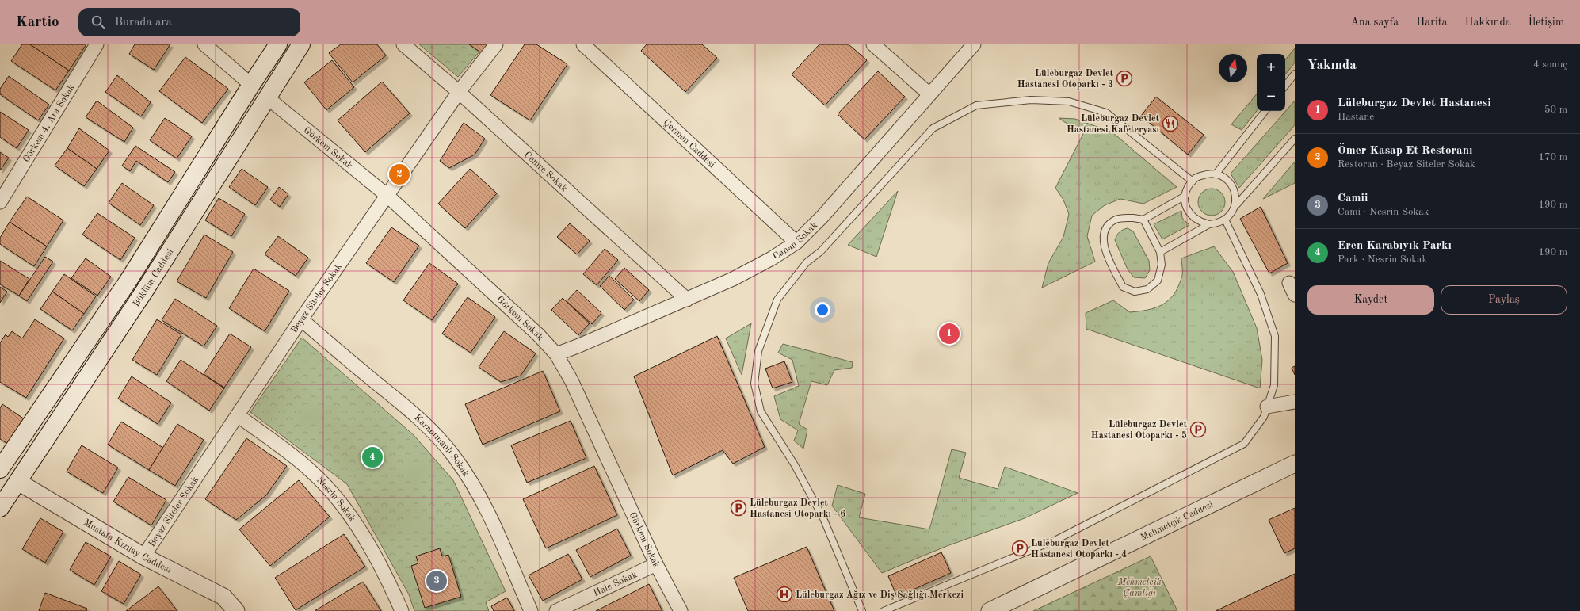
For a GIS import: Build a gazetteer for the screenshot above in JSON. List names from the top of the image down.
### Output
{
  "streets": {
    "main road": ["Büklüm Caddesi"],
    "street": [
      "Görkem 4. Ara Sokak",
      "Çermen Caddesi",
      "Görkem Sokak",
      "Cemre Sokak",
      "Canan Sokak",
      "Beyaz Siteler Sokak",
      "Karaotmanlı Sokak",
      "Nesrin Sokak",
      "Mehmetçik Caddesi",
      "Mustafa Kızılay Caddesi",
      "Hale Sokak"
    ]
  },
  "crossings": [
    ["Çermen Caddesi", "Canan Sokak"],
    ["Görkem Sokak", "Canan Sokak"],
    ["Görkem Sokak", "Büklüm Caddesi"],
    ["Görkem Sokak", "Beyaz Siteler Sokak"],
    ["Görkem Sokak", "Hale Sokak"],
    ["Cemre Sokak", "Canan Sokak"],
    ["Cemre Sokak", "Beyaz Siteler Sokak"],
    ["Büklüm Caddesi", "Mustafa Kızılay Caddesi"],
    ["Beyaz Siteler Sokak", "Karaotmanlı Sokak"],
    ["Beyaz Siteler Sokak", "Nesrin Sokak"],
    ["Beyaz Siteler Sokak", "Mustafa Kızılay Caddesi"]
  ],
  "parks": ["Mehmetçik Çamlığı"],
  "places": {
    "parking": [
      "Lüleburgaz Devlet Hastanesi Otoparkı - 3",
      "Lüleburgaz Devlet Hastanesi Otoparkı - 5",
      "Lüleburgaz Devlet Hastanesi Otoparkı - 6",
      "Lüleburgaz Devlet Hastanesi Otoparkı - 4"
    ],
    "restaurant": ["Lüleburgaz Devlet Hastanesi Kafeteryası"],
    "hospital": ["Lüleburgaz Ağız ve Diş Sağlığı Merkezi"]
  },
  "north": "top",
  "page": {
    "header": "Kartio",
    "search": "Burada ara",
    "nav": [
      "Ana sayfa",
      "Harita",
      "Hakkında",
      "İletişim"
    ],
    "heading": ["Yakında", "4 sonuç"],
    "map_buttons": ["+", "−"],
    "list": [
      {
        "mark": "1",
        "name": "Lüleburgaz Devlet Hastanesi",
        "note": "Hastane",
        "value": "50 m"
      },
      {
        "mark": "2",
        "name": "Ömer Kasap Et Restoranı",
        "note": "Restoran · Beyaz Siteler Sokak",
        "value": "170 m"
      },
      {
        "mark": "3",
        "name": "Camii",
        "note": "Cami · Nesrin Sokak",
        "value": "190 m"
      },
      {
        "mark": "4",
        "name": "Eren Karabıyık Parkı",
        "note": "Park · Nesrin Sokak",
        "value": "190 m"
      }
    ],
    "pins": [
      "2",
      "1",
      "4",
      "3"
    ],
    "buttons": ["Kaydet", "Paylaş"]
  }
}
